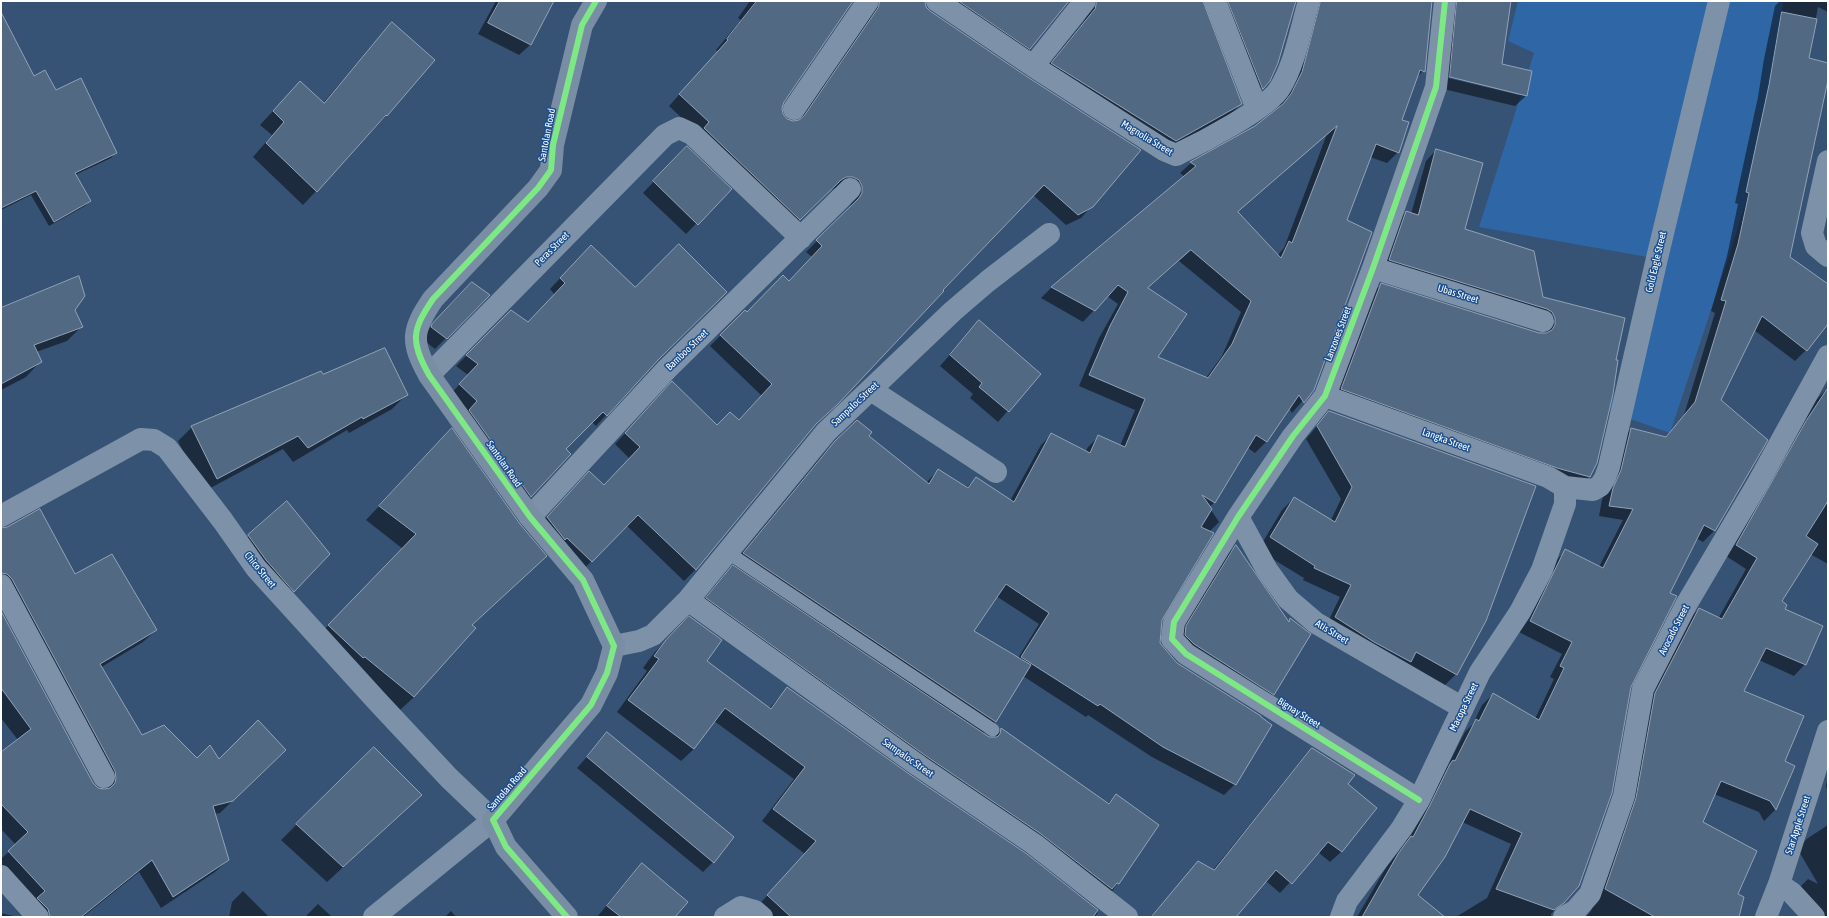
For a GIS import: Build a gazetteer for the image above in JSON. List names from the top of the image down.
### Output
{
  "streets": {
    "street": [
      "Santolan Road",
      "Magnolia Street",
      "Peras Street",
      "Gold Eagle Street",
      "Ubas Street",
      "Lanzones Street",
      "Bamboo Street",
      "Sampaloc Street",
      "Langka Street",
      "Chico Street",
      "Avocado Street",
      "Atis Street",
      "Macopa Street",
      "Bignay Street",
      "Star Apple Street"
    ]
  },
  "crossings": [
    ["Santolan Road", "Peras Street"],
    ["Santolan Road", "Bamboo Street"],
    ["Santolan Road", "Sampaloc Street"],
    ["Santolan Road", "Chico Street"],
    ["Peras Street", "Bamboo Street"],
    ["Gold Eagle Street", "Langka Street"],
    ["Gold Eagle Street", "Macopa Street"],
    ["Ubas Street", "Lanzones Street"],
    ["Lanzones Street", "Langka Street"],
    ["Lanzones Street", "Atis Street"],
    ["Lanzones Street", "Bignay Street"],
    ["Langka Street", "Macopa Street"],
    ["Atis Street", "Macopa Street"],
    ["Macopa Street", "Bignay Street"]
  ]
}
